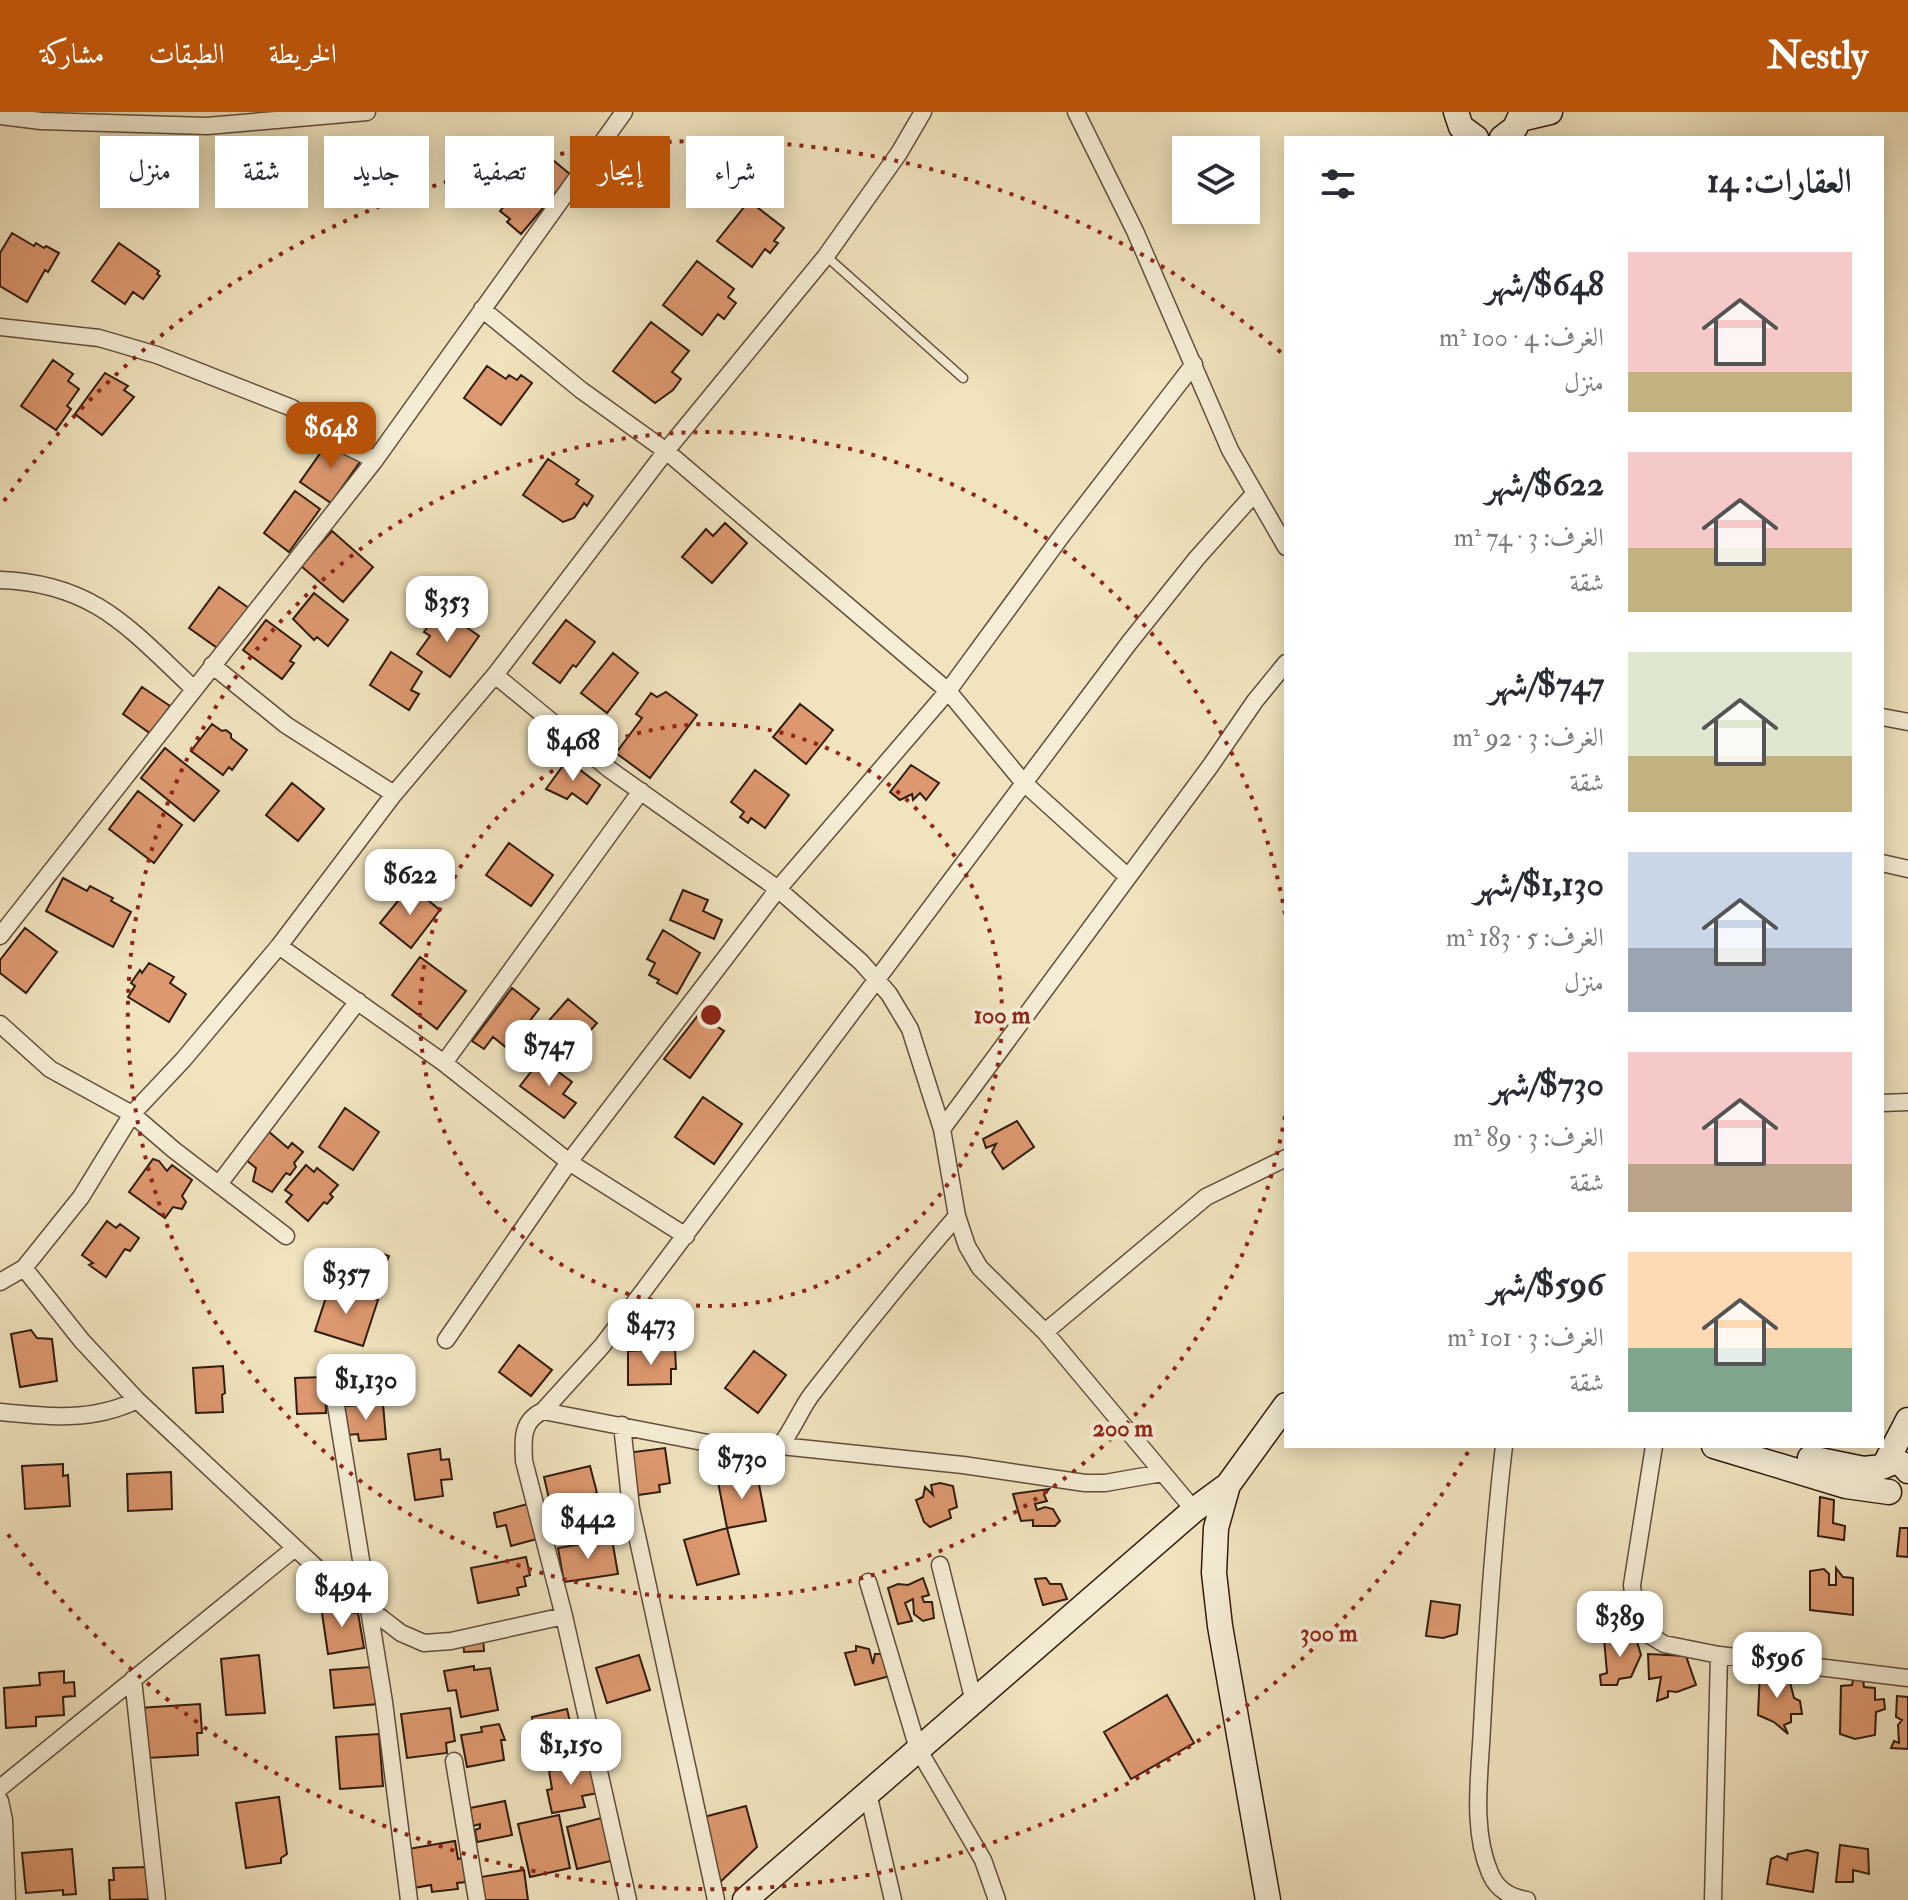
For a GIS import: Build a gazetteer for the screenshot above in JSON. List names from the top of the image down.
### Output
{
  "page": {
    "header": "Nestly",
    "nav": ["الخريطة", "الطبقات", "مشاركة"],
    "chip": [
      "شراء",
      "إيجار",
      "تصفية",
      "جديد",
      "شقة",
      "منزل"
    ],
    "heading": "العقارات: 14",
    "list": [
      {
        "name": "$648/شهر",
        "note": "الغرف: 4 · 100 m² · منزل"
      },
      {
        "name": "$622/شهر",
        "note": "الغرف: 3 · 74 m² · شقة"
      },
      {
        "name": "$747/شهر",
        "note": "الغرف: 3 · 92 m² · شقة"
      },
      {
        "name": "$1,130/شهر",
        "note": "الغرف: 5 · 183 m² · منزل"
      },
      {
        "name": "$730/شهر",
        "note": "الغرف: 3 · 89 m² · شقة"
      },
      {
        "name": "$596/شهر",
        "note": "الغرف: 3 · 101 m² · شقة"
      }
    ],
    "price": [
      "$648",
      "$353",
      "$468",
      "$622",
      "$747",
      "$357",
      "$473",
      "$1,130",
      "$730",
      "$442",
      "$494",
      "$389",
      "$596",
      "$1,150"
    ]
  },
  "rings": ["100 m", "200 m", "300 m"]
}
